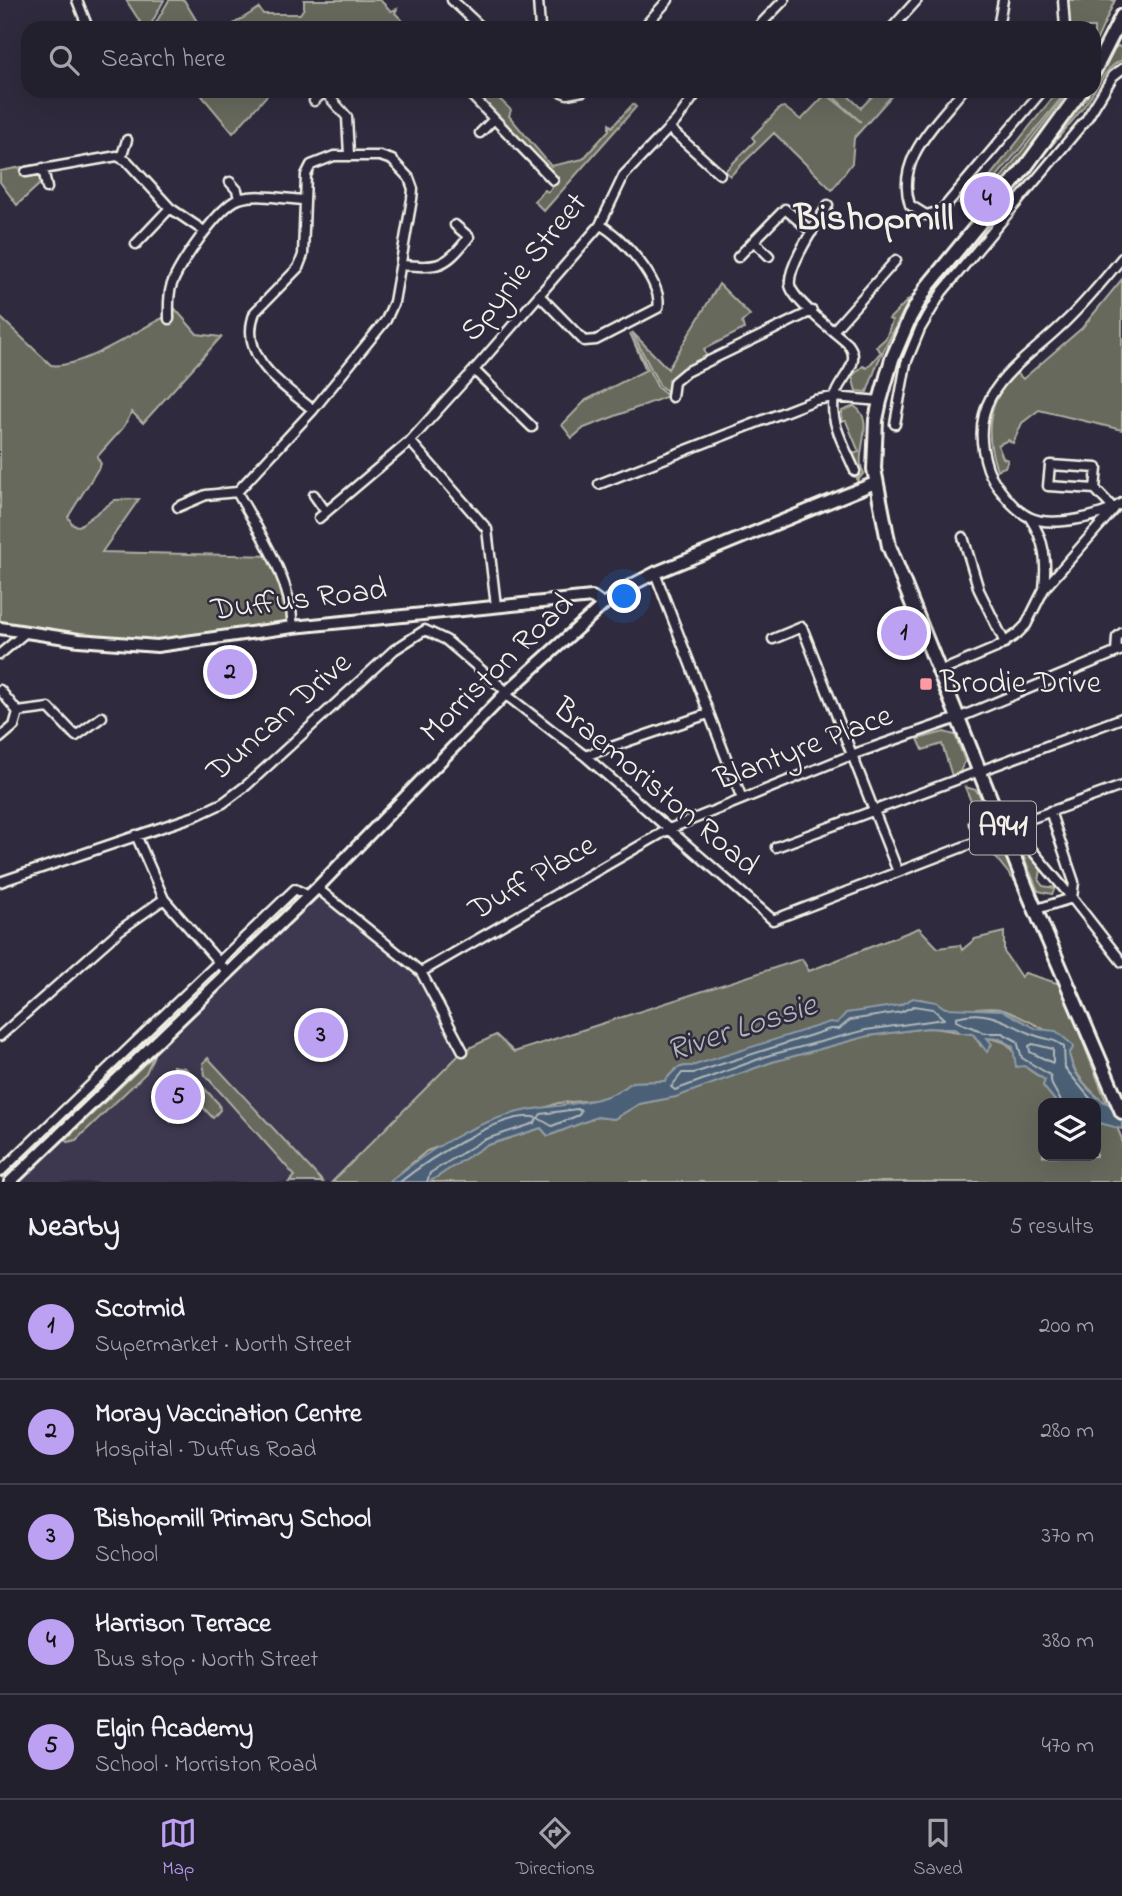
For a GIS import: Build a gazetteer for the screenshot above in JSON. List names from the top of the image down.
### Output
{
  "streets": {
    "main road": ["Duffus Road", "Morriston Road", "A941"],
    "street": [
      "Spynie Street",
      "Duncan Drive",
      "Blantyre Place",
      "Braemoriston Road",
      "Duff Place"
    ]
  },
  "crossings": [
    ["Duffus Road", "Morriston Road"],
    ["Morriston Road", "Braemoriston Road"],
    ["Morriston Road", "A941"],
    ["Duncan Drive", "Braemoriston Road"],
    ["Blantyre Place", "Braemoriston Road"],
    ["Blantyre Place", "A941"],
    ["Blantyre Place", "Duff Place"],
    ["Braemoriston Road", "Duff Place"]
  ],
  "districts": ["Bishopmill"],
  "water": ["River Lossie"],
  "places": {
    "transit": ["Brodie Drive"]
  },
  "page": {
    "search": "Search here",
    "pins": [
      "4",
      "1",
      "2",
      "3",
      "5"
    ],
    "heading": ["Nearby", "5 results"],
    "list": [
      {
        "mark": "1",
        "name": "Scotmid",
        "note": "Supermarket · North Street",
        "value": "200 m"
      },
      {
        "mark": "2",
        "name": "Moray Vaccination Centre",
        "note": "Hospital · Duffus Road",
        "value": "280 m"
      },
      {
        "mark": "3",
        "name": "Bishopmill Primary School",
        "note": "School",
        "value": "370 m"
      },
      {
        "mark": "4",
        "name": "Harrison Terrace",
        "note": "Bus stop · North Street",
        "value": "380 m"
      },
      {
        "mark": "5",
        "name": "Elgin Academy",
        "note": "School · Morriston Road",
        "value": "470 m"
      }
    ],
    "nav": ["Map", "Directions", "Saved"]
  }
}
